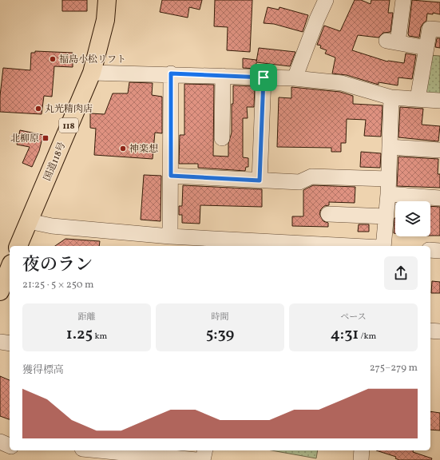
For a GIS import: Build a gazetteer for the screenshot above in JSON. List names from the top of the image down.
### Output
{
  "streets": {
    "highway": ["118", "国道118号"]
  },
  "places": {
    "other": ["福島小松リフト", "丸光精肉店", "神楽想"],
    "transit": ["北柳原"]
  },
  "page": {
    "heading": ["夜のラン", "21:25 · 5 × 250 m"],
    "stats": [
      ["距離", "1.25 km"],
      ["時間", "5:39"],
      ["ペース", "4:31 /km"]
    ],
    "chart": ["獲得標高", "275–279 m"]
  }
}
